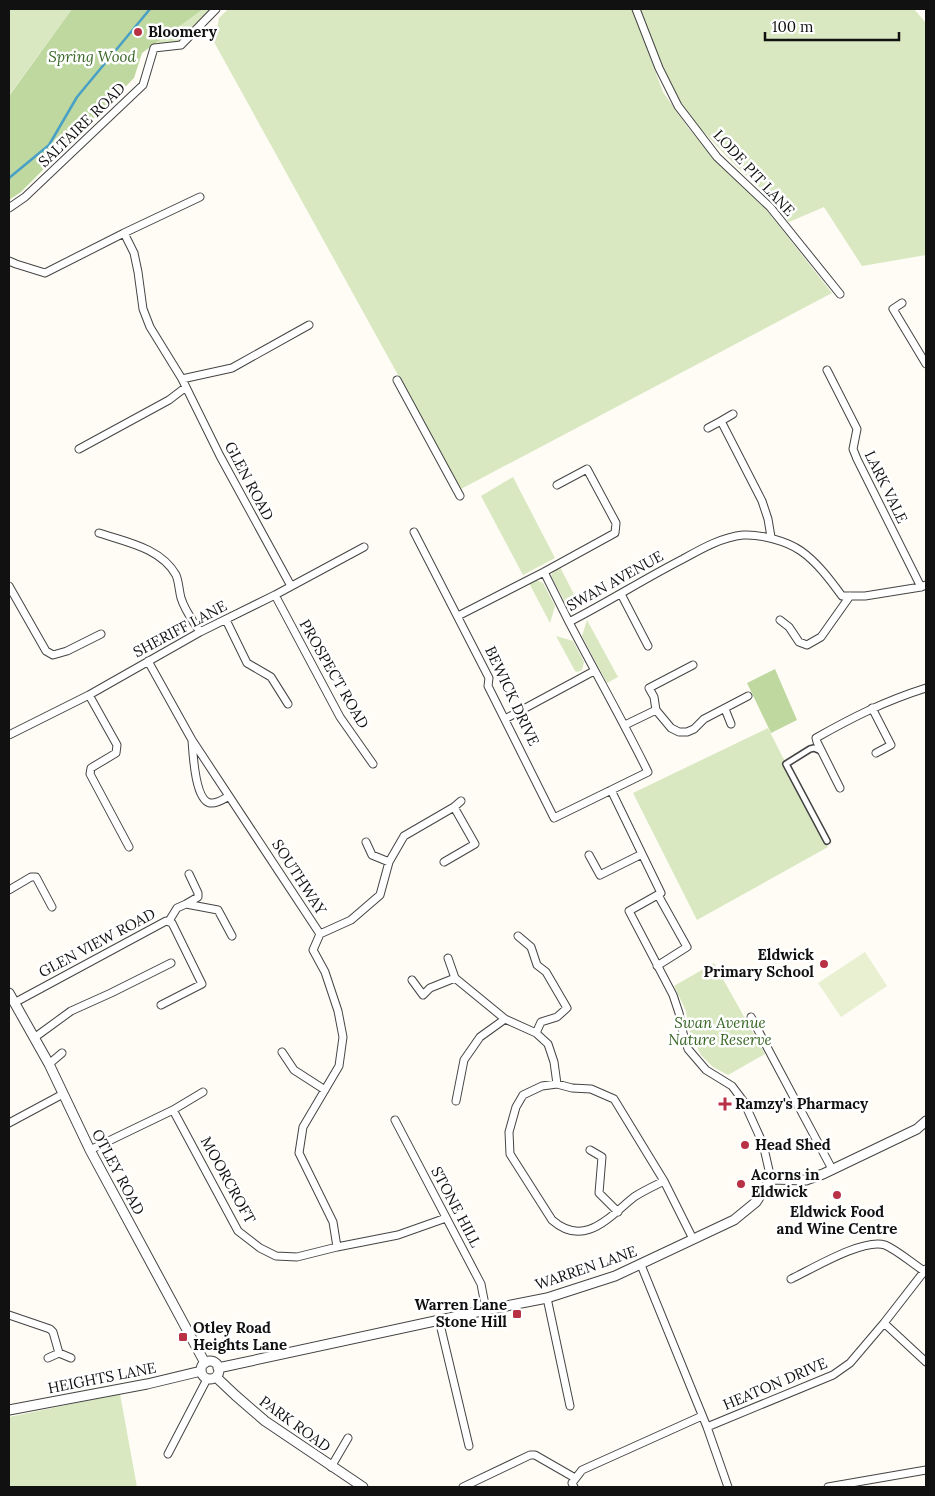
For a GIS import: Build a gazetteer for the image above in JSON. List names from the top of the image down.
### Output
{
  "streets": {
    "street": [
      "SALTAIRE ROAD",
      "LODE PIT LANE",
      "GLEN ROAD",
      "LARK VALE",
      "SWAN AVENUE",
      "SHERIFF LANE",
      "PROSPECT ROAD",
      "BEWICK DRIVE",
      "SOUTHWAY",
      "GLEN VIEW ROAD",
      "OTLEY ROAD",
      "MOORCROFT",
      "STONE HILL",
      "WARREN LANE",
      "HEIGHTS LANE",
      "HEATON DRIVE",
      "PARK ROAD"
    ]
  },
  "crossings": [
    ["GLEN ROAD", "SHERIFF LANE"],
    ["SWAN AVENUE", "BEWICK DRIVE"],
    ["SHERIFF LANE", "PROSPECT ROAD"],
    ["SHERIFF LANE", "SOUTHWAY"],
    ["SOUTHWAY", "MOORCROFT"],
    ["GLEN VIEW ROAD", "OTLEY ROAD"],
    ["OTLEY ROAD", "WARREN LANE"],
    ["OTLEY ROAD", "HEIGHTS LANE"],
    ["OTLEY ROAD", "PARK ROAD"],
    ["MOORCROFT", "STONE HILL"],
    ["STONE HILL", "WARREN LANE"],
    ["WARREN LANE", "HEIGHTS LANE"],
    ["WARREN LANE", "PARK ROAD"],
    ["HEIGHTS LANE", "PARK ROAD"]
  ],
  "parks": ["Spring Wood", "Swan Avenue Nature Reserve"],
  "places": {
    "other": [
      "Bloomery",
      "Eldwick Primary School",
      "Head Shed",
      "Acorns in Eldwick",
      "Eldwick Food and Wine Centre"
    ],
    "health": ["Ramzy's Pharmacy"],
    "transit": ["Warren Lane Stone Hill", "Otley Road Heights Lane"]
  },
  "scale_bar": "100 m"
}
